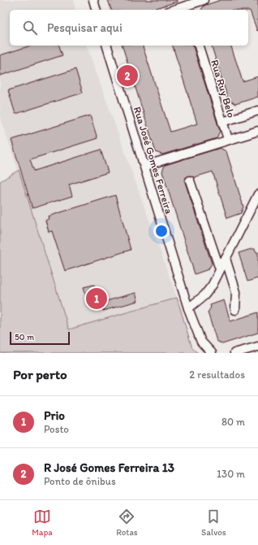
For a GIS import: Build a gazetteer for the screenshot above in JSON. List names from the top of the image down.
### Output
{
  "streets": {
    "street": ["Rua Ruy Belo", "Rua José Gomes Ferreira"]
  },
  "scale_bar": "50 m",
  "page": {
    "search": "Pesquisar aqui",
    "pins": ["2", "1"],
    "scale": "50 m",
    "heading": ["Por perto", "2 resultados"],
    "list": [
      {
        "mark": "1",
        "name": "Prio",
        "note": "Posto",
        "value": "80 m"
      },
      {
        "mark": "2",
        "name": "R José Gomes Ferreira 13",
        "note": "Ponto de ônibus",
        "value": "130 m"
      }
    ],
    "nav": ["Mapa", "Rotas", "Salvos"]
  }
}
